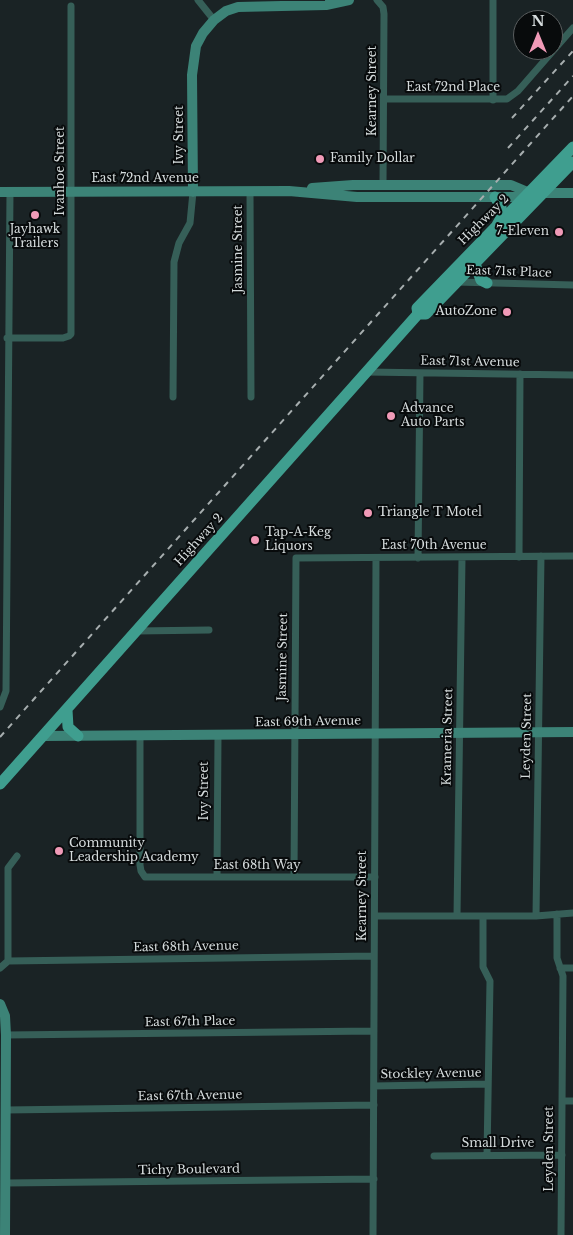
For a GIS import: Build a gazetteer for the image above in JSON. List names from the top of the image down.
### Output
{
  "streets": {
    "main road": ["Highway 2"],
    "street": [
      "East 72nd Place",
      "Kearney Street",
      "Ivy Street",
      "Ivanhoe Street",
      "East 72nd Avenue",
      "Jasmine Street",
      "East 71st Place",
      "East 71st Avenue",
      "East 70th Avenue",
      "East 69th Avenue",
      "Leyden Street",
      "Krameria Street",
      "East 68th Way",
      "East 68th Avenue",
      "East 67th Place",
      "Stockley Avenue",
      "East 67th Avenue",
      "Small Drive",
      "Tichy Boulevard"
    ]
  },
  "crossings": [
    ["East 72nd Place", "Kearney Street"],
    ["Kearney Street", "East 72nd Avenue"],
    ["Kearney Street", "East 70th Avenue"],
    ["Kearney Street", "East 69th Avenue"],
    ["Kearney Street", "East 68th Way"],
    ["Kearney Street", "East 68th Avenue"],
    ["Kearney Street", "East 67th Place"],
    ["Kearney Street", "Stockley Avenue"],
    ["Kearney Street", "East 67th Avenue"],
    ["Kearney Street", "Tichy Boulevard"],
    ["Ivy Street", "East 72nd Avenue"],
    ["Ivy Street", "East 69th Avenue"],
    ["Ivy Street", "East 68th Way"],
    ["Ivanhoe Street", "East 72nd Avenue"],
    ["East 72nd Avenue", "Highway 2"],
    ["East 72nd Avenue", "Jasmine Street"],
    ["Highway 2", "East 71st Place"],
    ["Highway 2", "East 71st Avenue"],
    ["Highway 2", "East 69th Avenue"],
    ["Jasmine Street", "East 70th Avenue"],
    ["Jasmine Street", "East 69th Avenue"],
    ["Jasmine Street", "East 68th Way"],
    ["East 70th Avenue", "Leyden Street"],
    ["East 70th Avenue", "Krameria Street"],
    ["East 69th Avenue", "Leyden Street"],
    ["East 69th Avenue", "Krameria Street"],
    ["East 69th Avenue", "East 68th Way"],
    ["Leyden Street", "Small Drive"]
  ],
  "places": [
    "Family Dollar",
    "Jayhawk Trailers",
    "7-Eleven",
    "AutoZone",
    "Advance Auto Parts",
    "Triangle T Motel",
    "Tap-A-Keg Liquors",
    "Community Leadership Academy"
  ],
  "north": "top"
}
